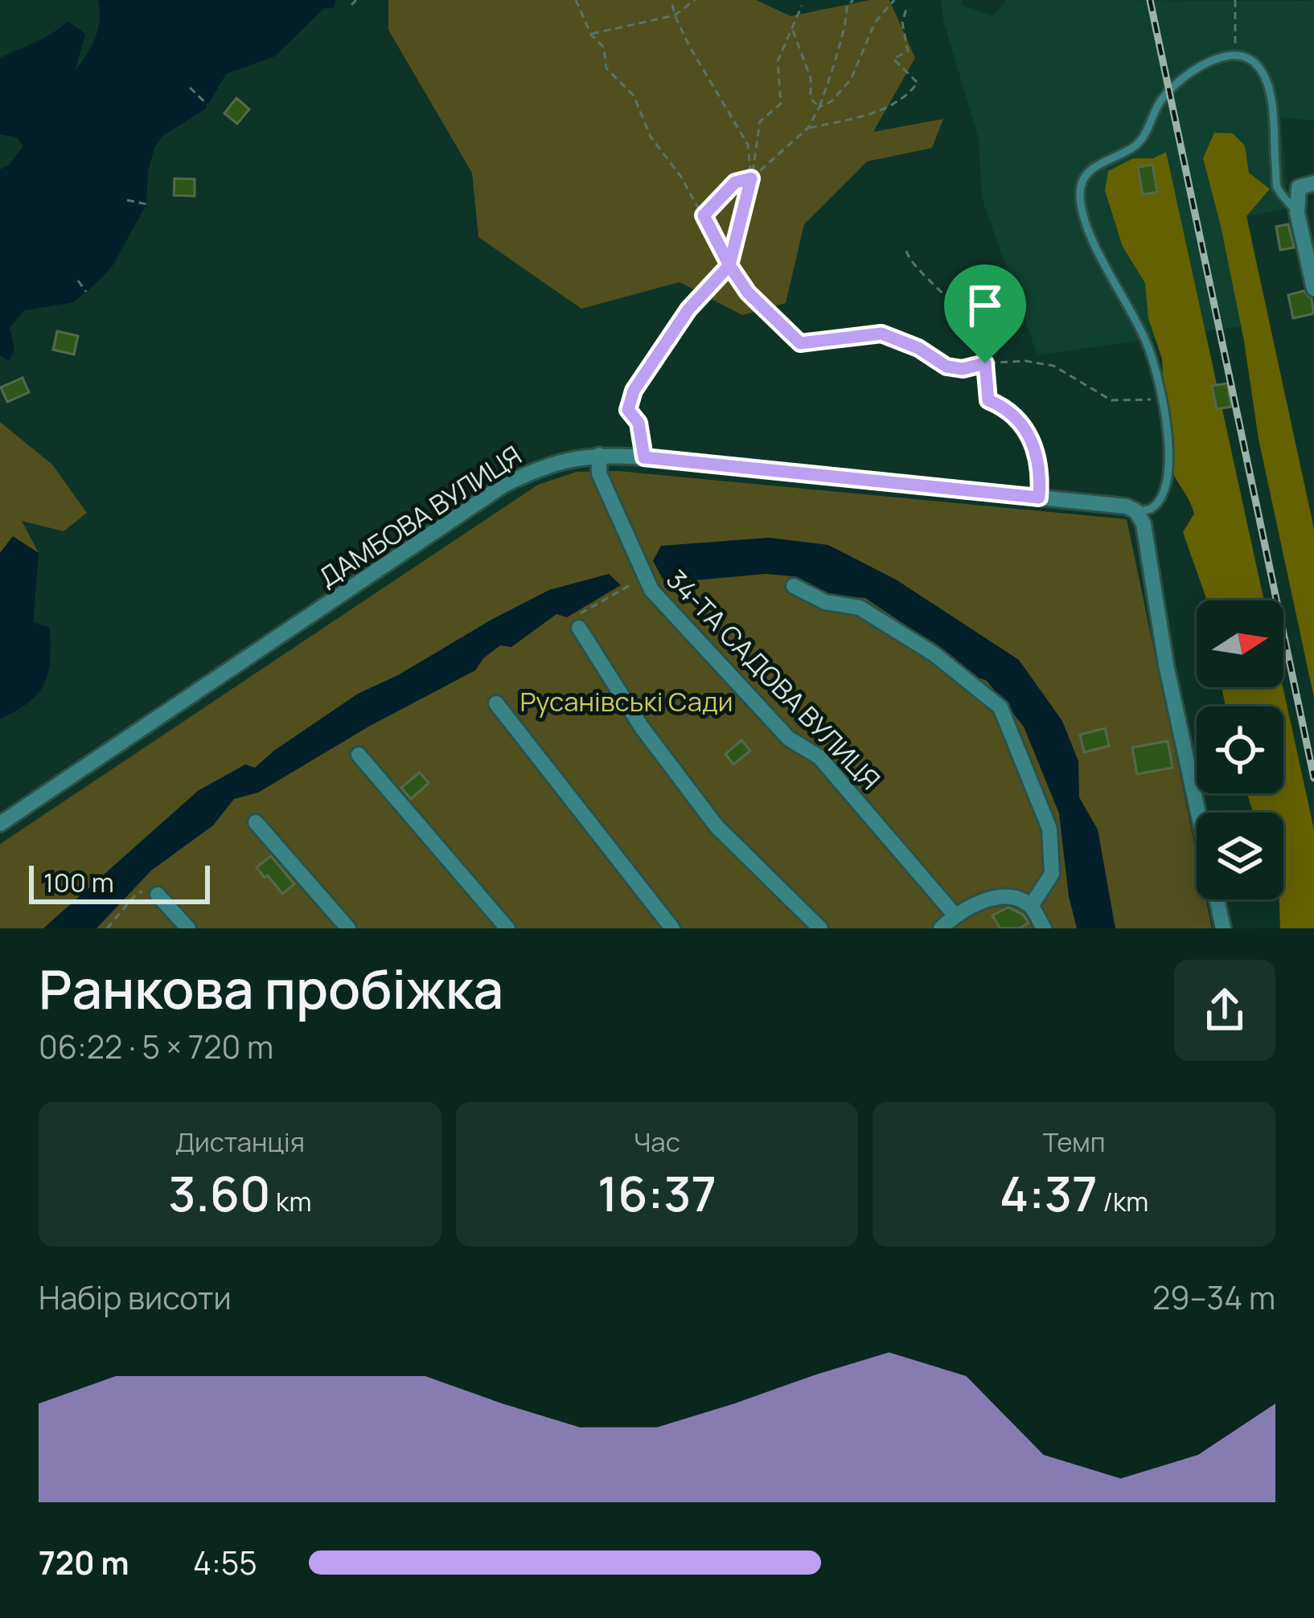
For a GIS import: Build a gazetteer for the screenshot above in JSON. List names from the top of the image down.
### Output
{
  "streets": {
    "street": ["ДАМБОВА ВУЛИЦЯ", "34-ТА САДОВА ВУЛИЦЯ"]
  },
  "crossings": [
    ["ДАМБОВА ВУЛИЦЯ", "34-ТА САДОВА ВУЛИЦЯ"]
  ],
  "parks": ["Русанівські Сади"],
  "scale_bar": "100 m",
  "north": "right",
  "page": {
    "scale": "100 m",
    "heading": ["Ранкова пробіжка", "06:22 · 5 × 720 m"],
    "stats": [
      ["Дистанція", "3.60 km"],
      ["Час", "16:37"],
      ["Темп", "4:37 /km"]
    ],
    "chart": ["Набір висоти", "29–34 m"],
    "list": [
      {
        "name": "720 m",
        "note": "4:55"
      }
    ]
  }
}
